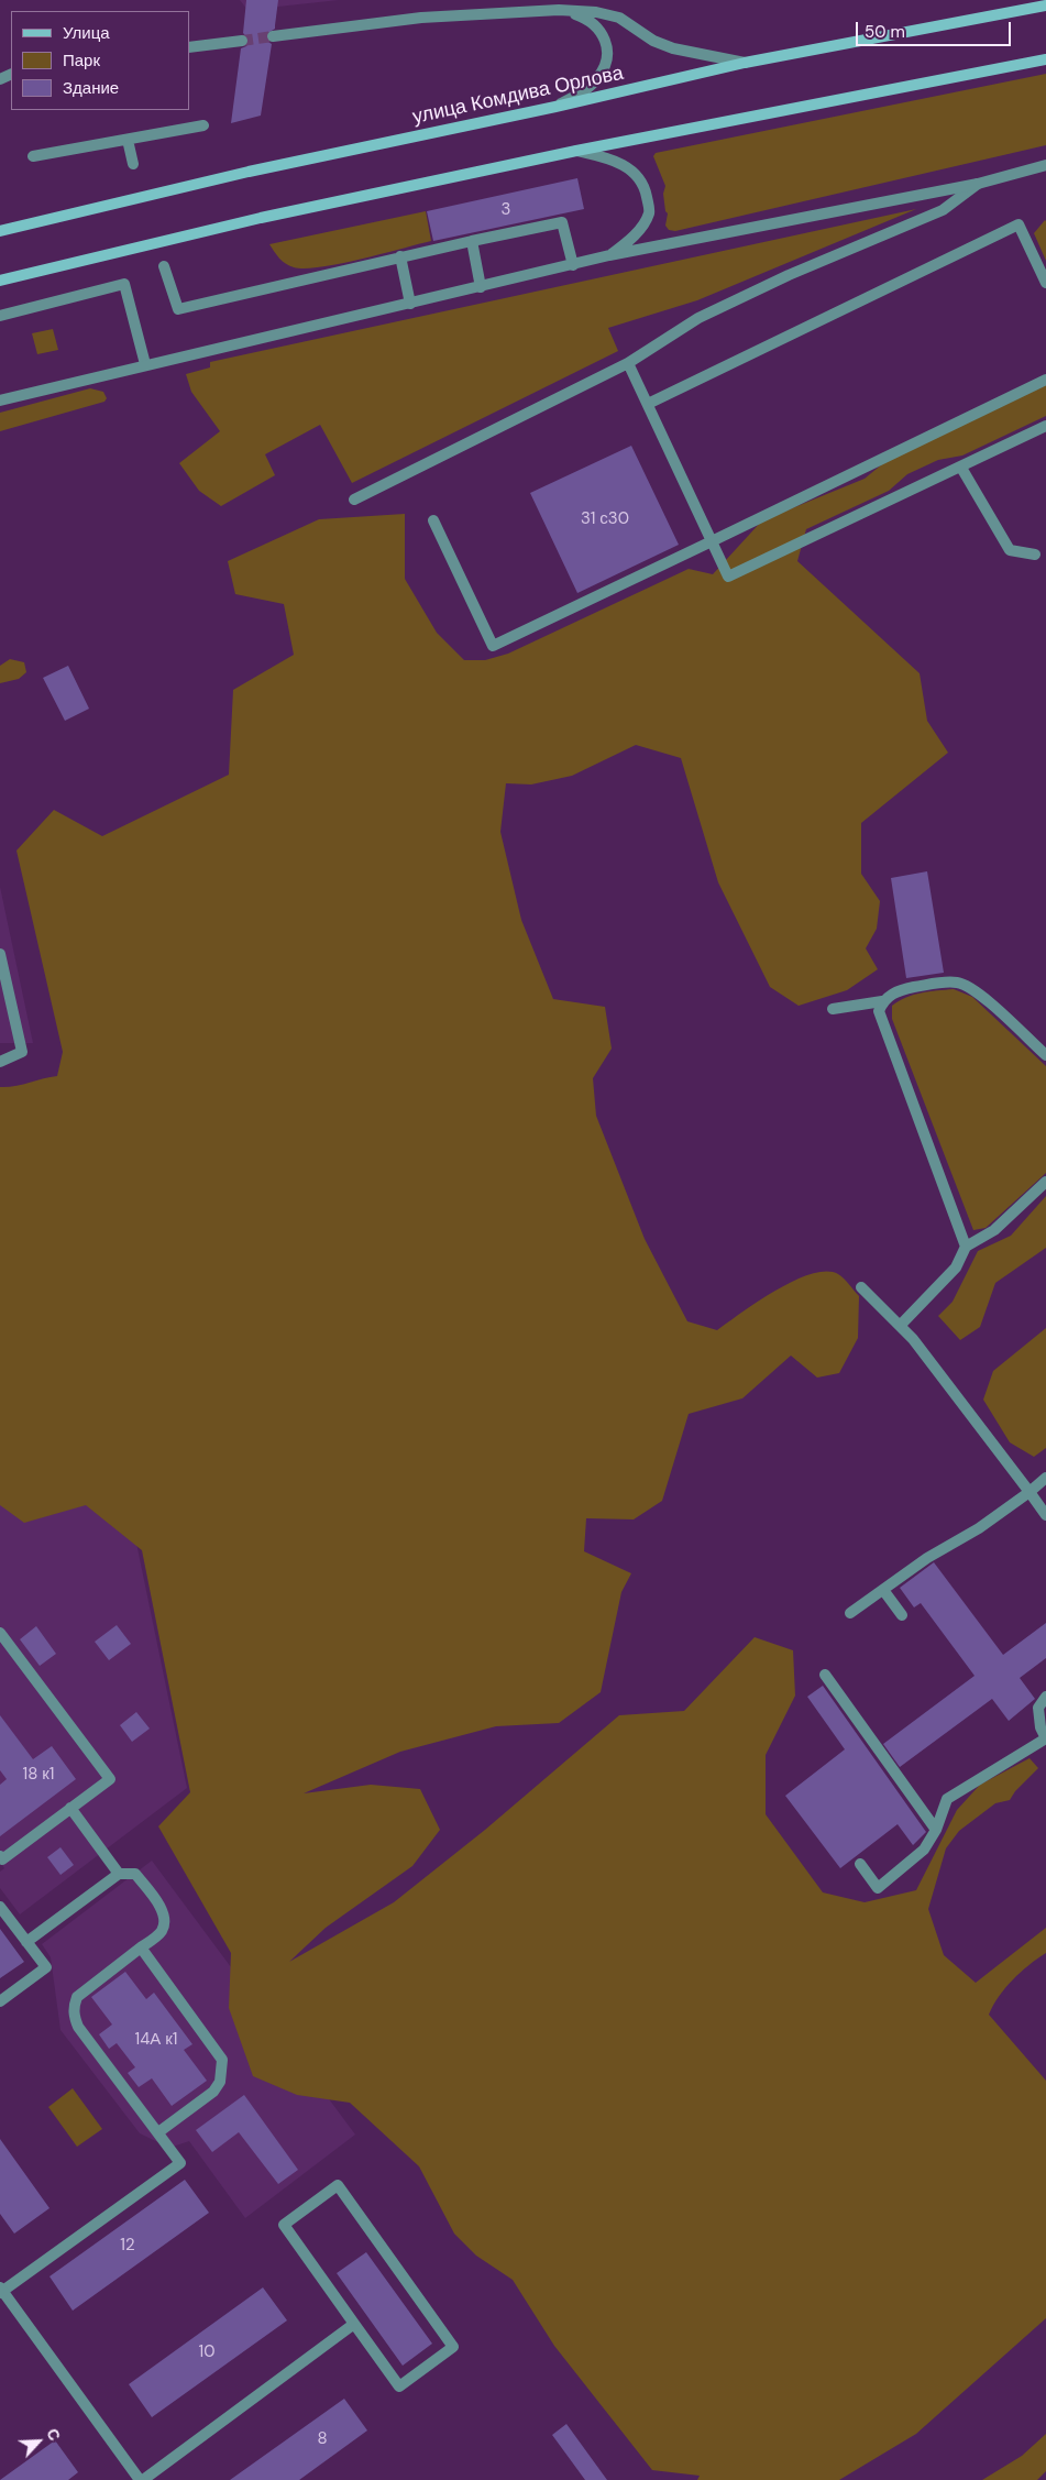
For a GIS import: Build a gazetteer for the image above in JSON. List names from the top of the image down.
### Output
{
  "streets": {
    "main road": ["улица Комдива Орлова"]
  },
  "house_numbers": [
    "3",
    "31 с30",
    "18 к1",
    "14А к1",
    "12",
    "10",
    "8"
  ],
  "legend": ["Улица", "Парк", "Здание"],
  "scale_bar": "50 m",
  "north": "top right"
}
